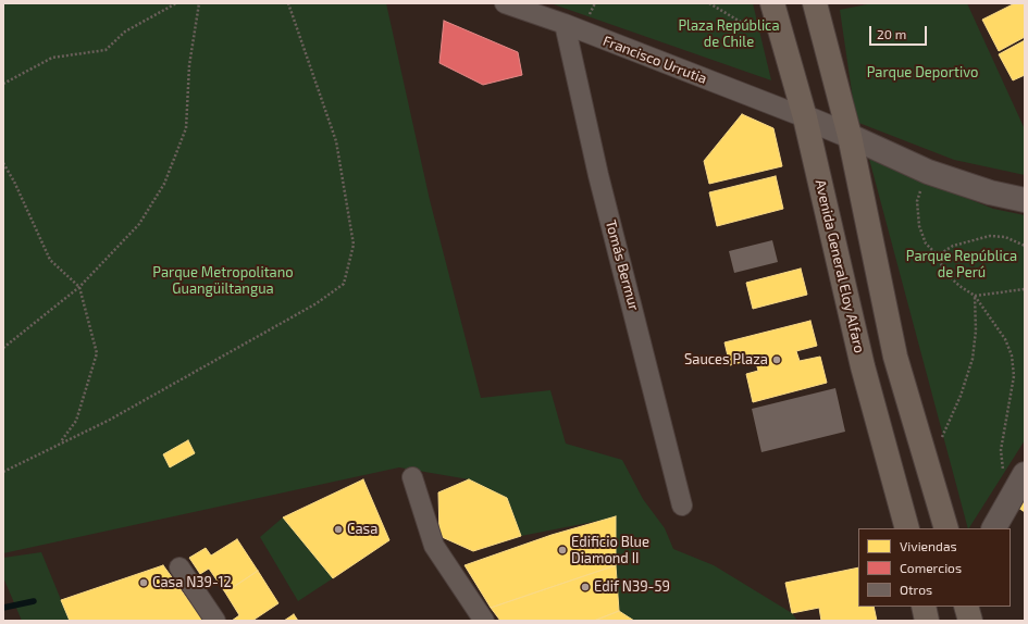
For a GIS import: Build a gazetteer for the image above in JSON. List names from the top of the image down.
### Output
{
  "streets": {
    "main road": ["Avenida General Eloy Alfaro"],
    "street": ["Francisco Urrutia", "Tomás Bermur"]
  },
  "crossings": [
    ["Francisco Urrutia", "Tomás Bermur"],
    ["Francisco Urrutia", "Avenida General Eloy Alfaro"]
  ],
  "parks": [
    "Plaza República de Chile",
    "Parque Deportivo",
    "Parque República de Perú",
    "Parque Metropolitano Guangüiltangua"
  ],
  "places": [
    "Sauces Plaza",
    "Casa",
    "Edificio Blue Diamond II",
    "Casa N39-12",
    "Edif N39-59"
  ],
  "legend": ["Viviendas", "Comercios", "Otros"],
  "scale_bar": "20 m"
}
